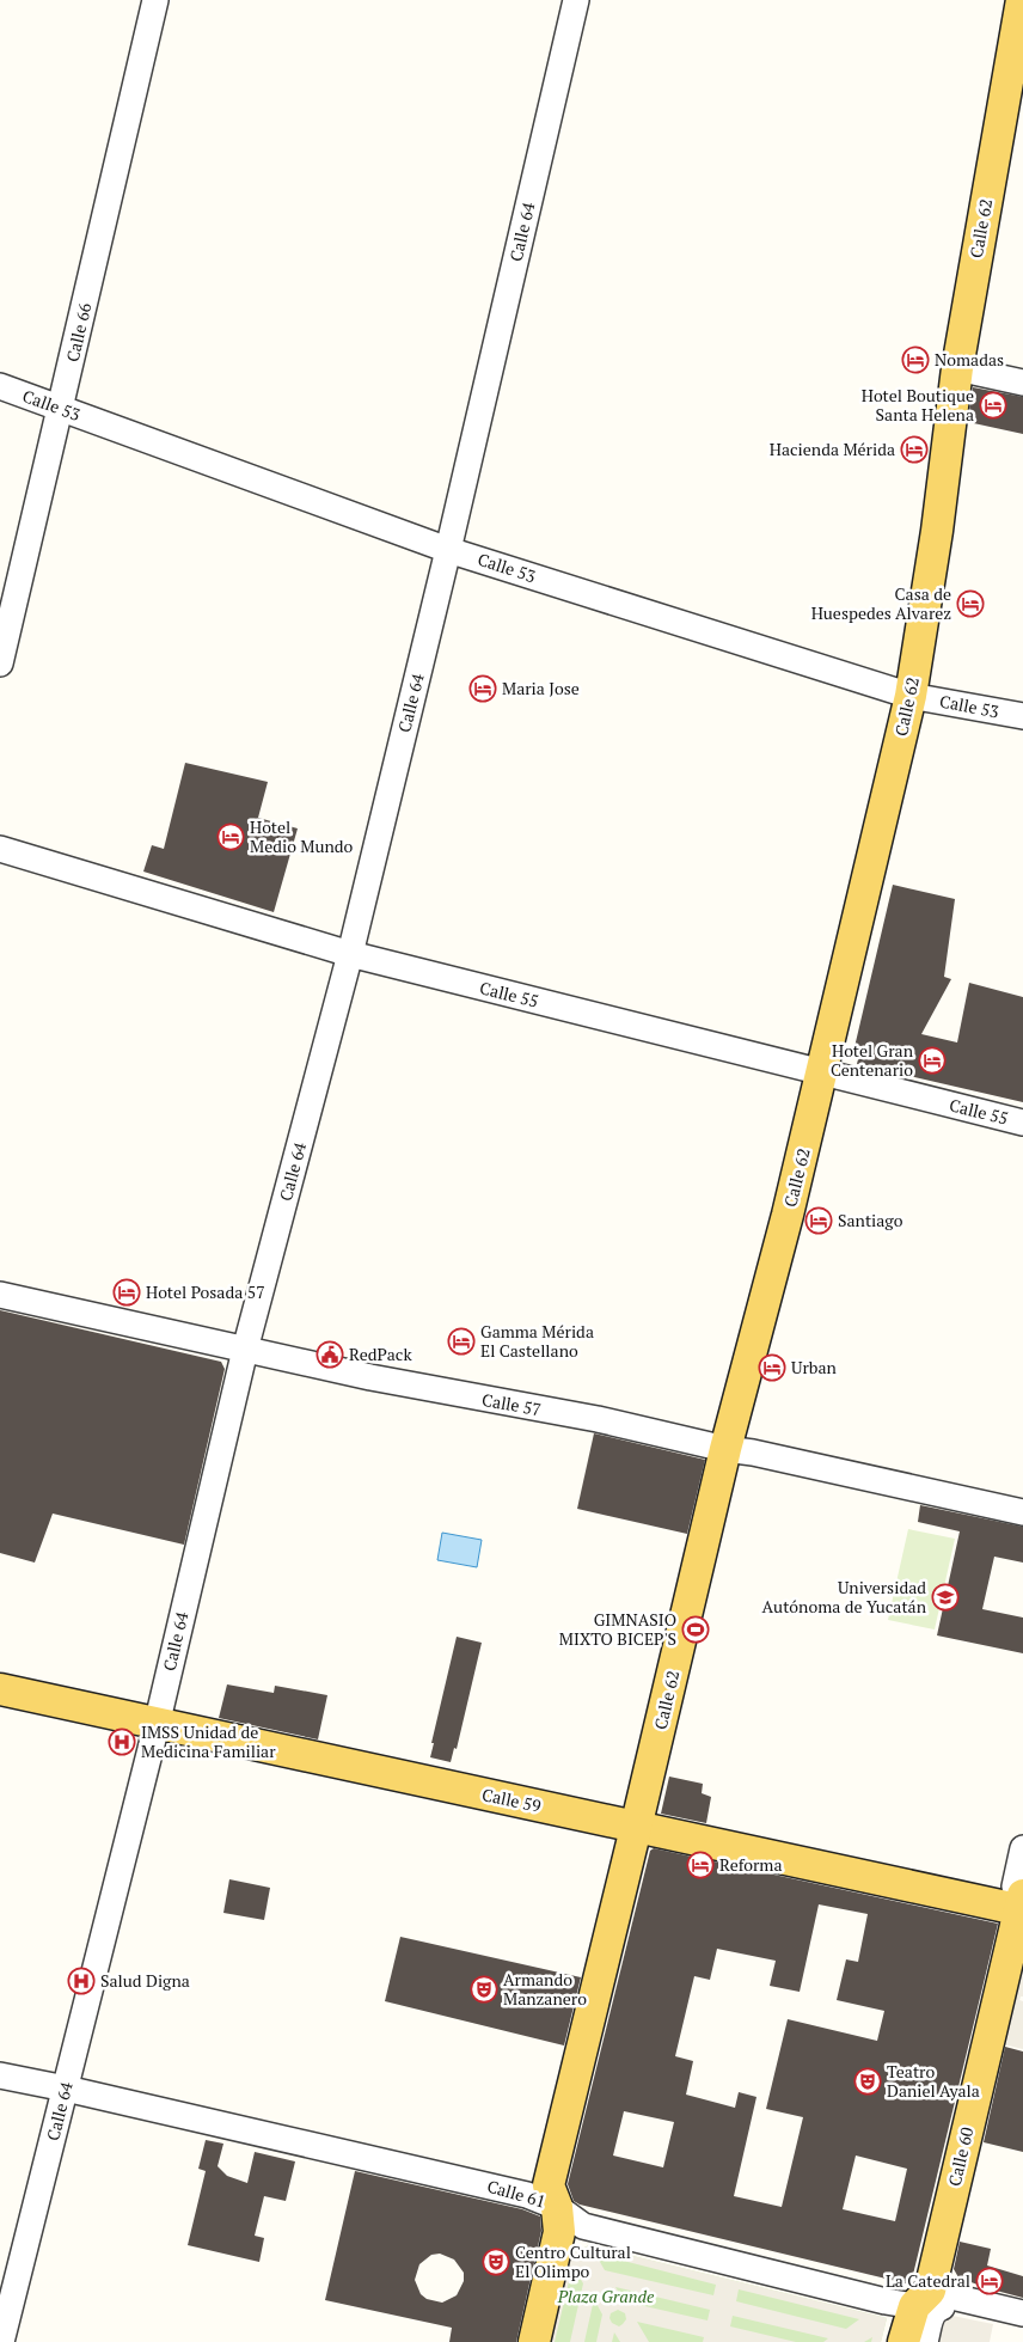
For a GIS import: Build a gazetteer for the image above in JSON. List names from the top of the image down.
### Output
{
  "streets": {
    "main road": ["Calle 62", "Calle 59", "Calle 60"],
    "street": [
      "Calle 64",
      "Calle 66",
      "Calle 53",
      "Calle 55",
      "Calle 57",
      "Calle 61"
    ]
  },
  "crossings": [
    ["Calle 62", "Calle 53"],
    ["Calle 62", "Calle 55"],
    ["Calle 62", "Calle 57"],
    ["Calle 62", "Calle 59"],
    ["Calle 62", "Calle 61"],
    ["Calle 64", "Calle 53"],
    ["Calle 64", "Calle 55"],
    ["Calle 64", "Calle 57"],
    ["Calle 64", "Calle 59"],
    ["Calle 64", "Calle 61"],
    ["Calle 66", "Calle 53"],
    ["Calle 59", "Calle 60"],
    ["Calle 60", "Calle 61"]
  ],
  "parks": ["Plaza Grande"],
  "places": {
    "hotel": [
      "Nomadas",
      "Hotel Boutique Santa Helena",
      "Hacienda Mérida",
      "Casa de Huespedes Alvarez",
      "Maria Jose",
      "Hotel Medio Mundo",
      "Hotel Gran Centenario",
      "Santiago",
      "Hotel Posada 57",
      "Gamma Mérida El Castellano",
      "Urban",
      "Reforma",
      "La Catedral"
    ],
    "public building": ["RedPack"],
    "school or university": ["Universidad Autónoma de Yucatán"],
    "sports": ["GIMNASIO MIXTO BICEP'S"],
    "hospital": ["IMSS Unidad de Medicina Familiar", "Salud Digna"],
    "theatre": ["Armando Manzanero", "Teatro Daniel Ayala", "Centro Cultural El Olimpo"]
  }
}
